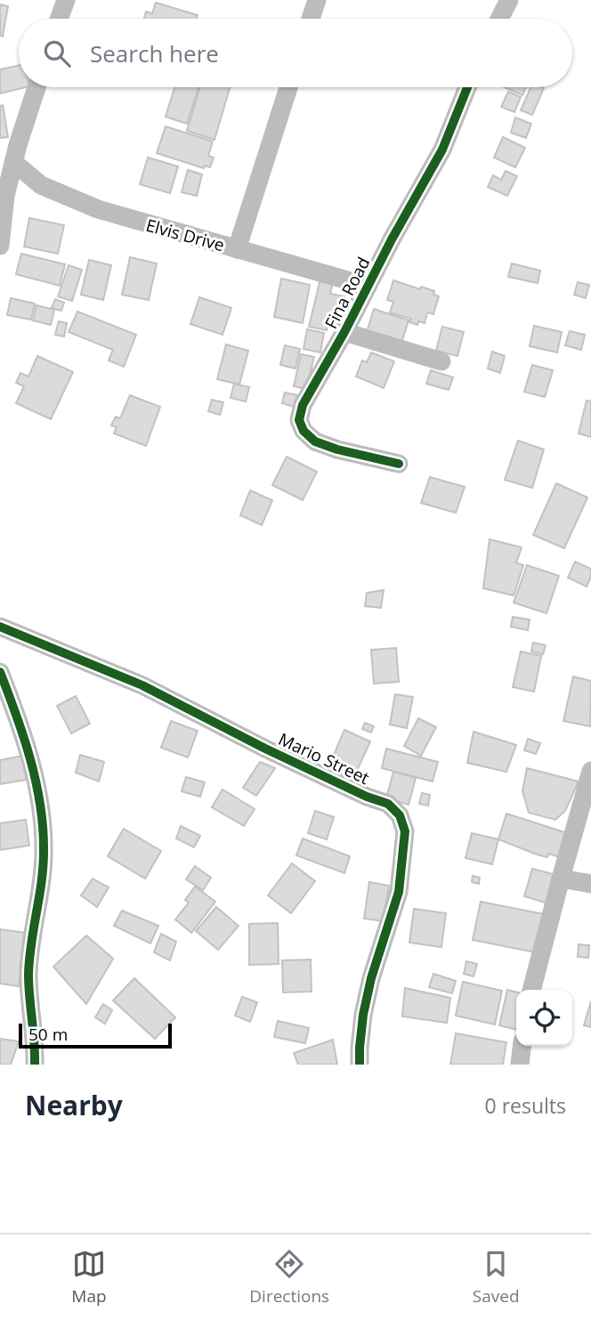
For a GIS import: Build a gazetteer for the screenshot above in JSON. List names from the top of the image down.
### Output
{
  "streets": {
    "street": ["Elvis Drive", "Fina Road", "Mario Street"]
  },
  "crossings": [
    ["Elvis Drive", "Fina Road"]
  ],
  "scale_bar": "50 m",
  "page": {
    "search": "Search here",
    "scale": "50 m",
    "heading": ["Nearby", "0 results"],
    "nav": ["Map", "Directions", "Saved"]
  }
}
